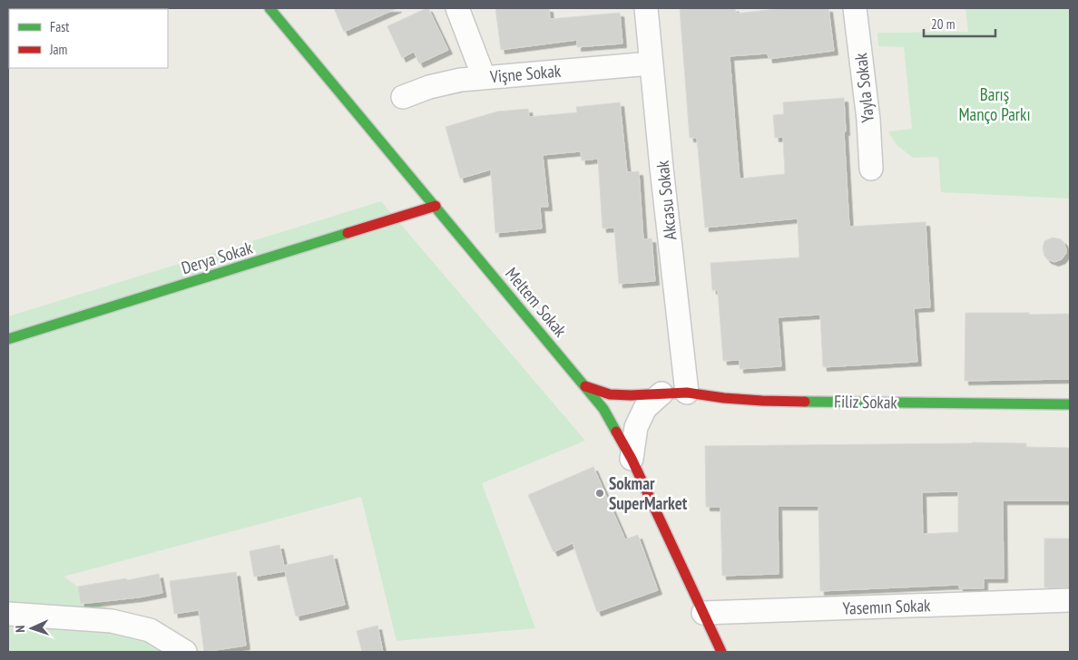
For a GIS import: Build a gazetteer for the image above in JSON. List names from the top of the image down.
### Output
{
  "streets": {
    "street": [
      "Vişne Sokak",
      "Yayla Sokak",
      "Akcasu Sokak",
      "Derya Sokak",
      "Meltem Sokak",
      "Filiz Sokak",
      "Yasemın Sokak"
    ]
  },
  "crossings": [
    ["Vişne Sokak", "Akcasu Sokak"],
    ["Akcasu Sokak", "Filiz Sokak"],
    ["Derya Sokak", "Meltem Sokak"],
    ["Meltem Sokak", "Filiz Sokak"],
    ["Meltem Sokak", "Yasemın Sokak"]
  ],
  "parks": ["Barış Manço Parkı"],
  "places": ["Sokmar SuperMarket"],
  "legend": ["Fast", "Jam"],
  "scale_bar": "20 m",
  "north": "left"
}
